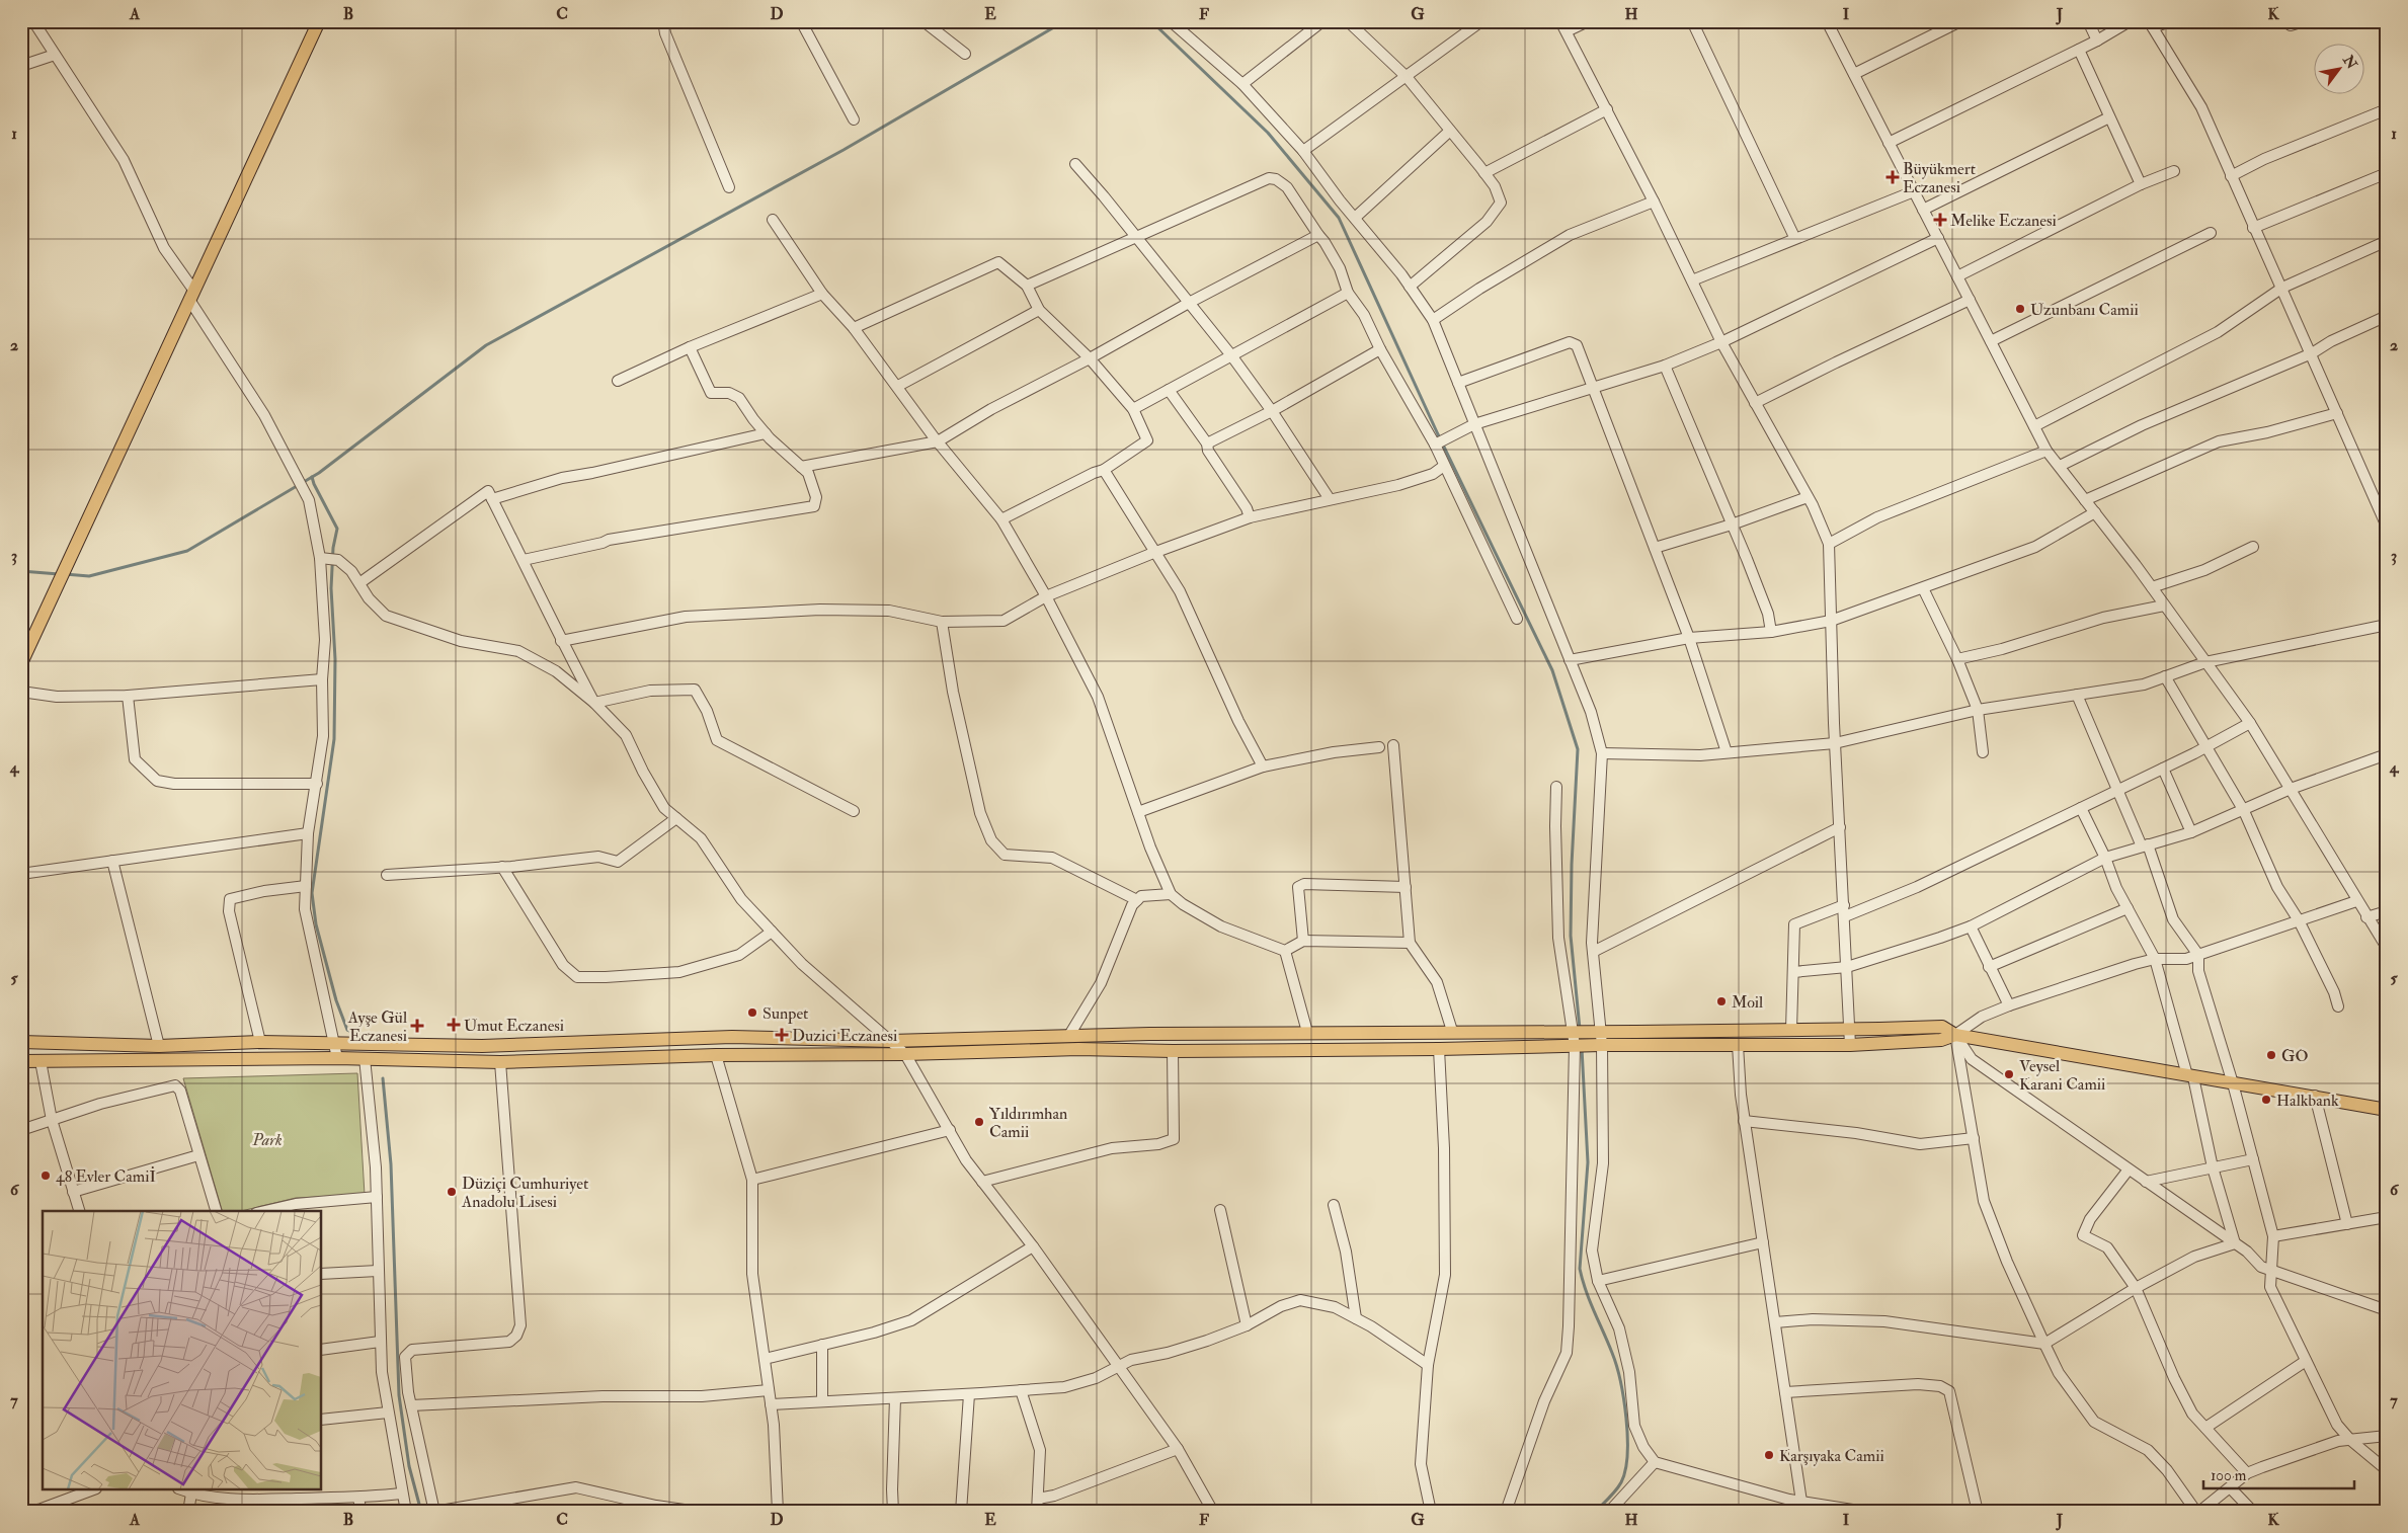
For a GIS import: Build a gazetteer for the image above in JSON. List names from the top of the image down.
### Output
{
  "parks": ["Park"],
  "places": {
    "health": [
      "Büyükmert Eczanesi",
      "Melike Eczanesi",
      "Umut Eczanesi",
      "Ayşe Gül Eczanesi",
      "Duzici Eczanesi"
    ],
    "other": [
      "Uzunbanı Camii",
      "Moil",
      "Sunpet",
      "GO",
      "Veysel Karani Camii",
      "Halkbank",
      "Yıldırımhan Camii",
      "48 Evler Camiİ",
      "Düziçi Cumhuriyet Anadolu Lisesi",
      "Karşıyaka Camii"
    ]
  },
  "scale_bar": "100 m",
  "north": "top right",
  "grid": {
    "columns": [
      "A",
      "B",
      "C",
      "D",
      "E",
      "F",
      "G",
      "H",
      "I",
      "J",
      "K"
    ],
    "rows": [
      "1",
      "2",
      "3",
      "4",
      "5",
      "6",
      "7"
    ]
  }
}
